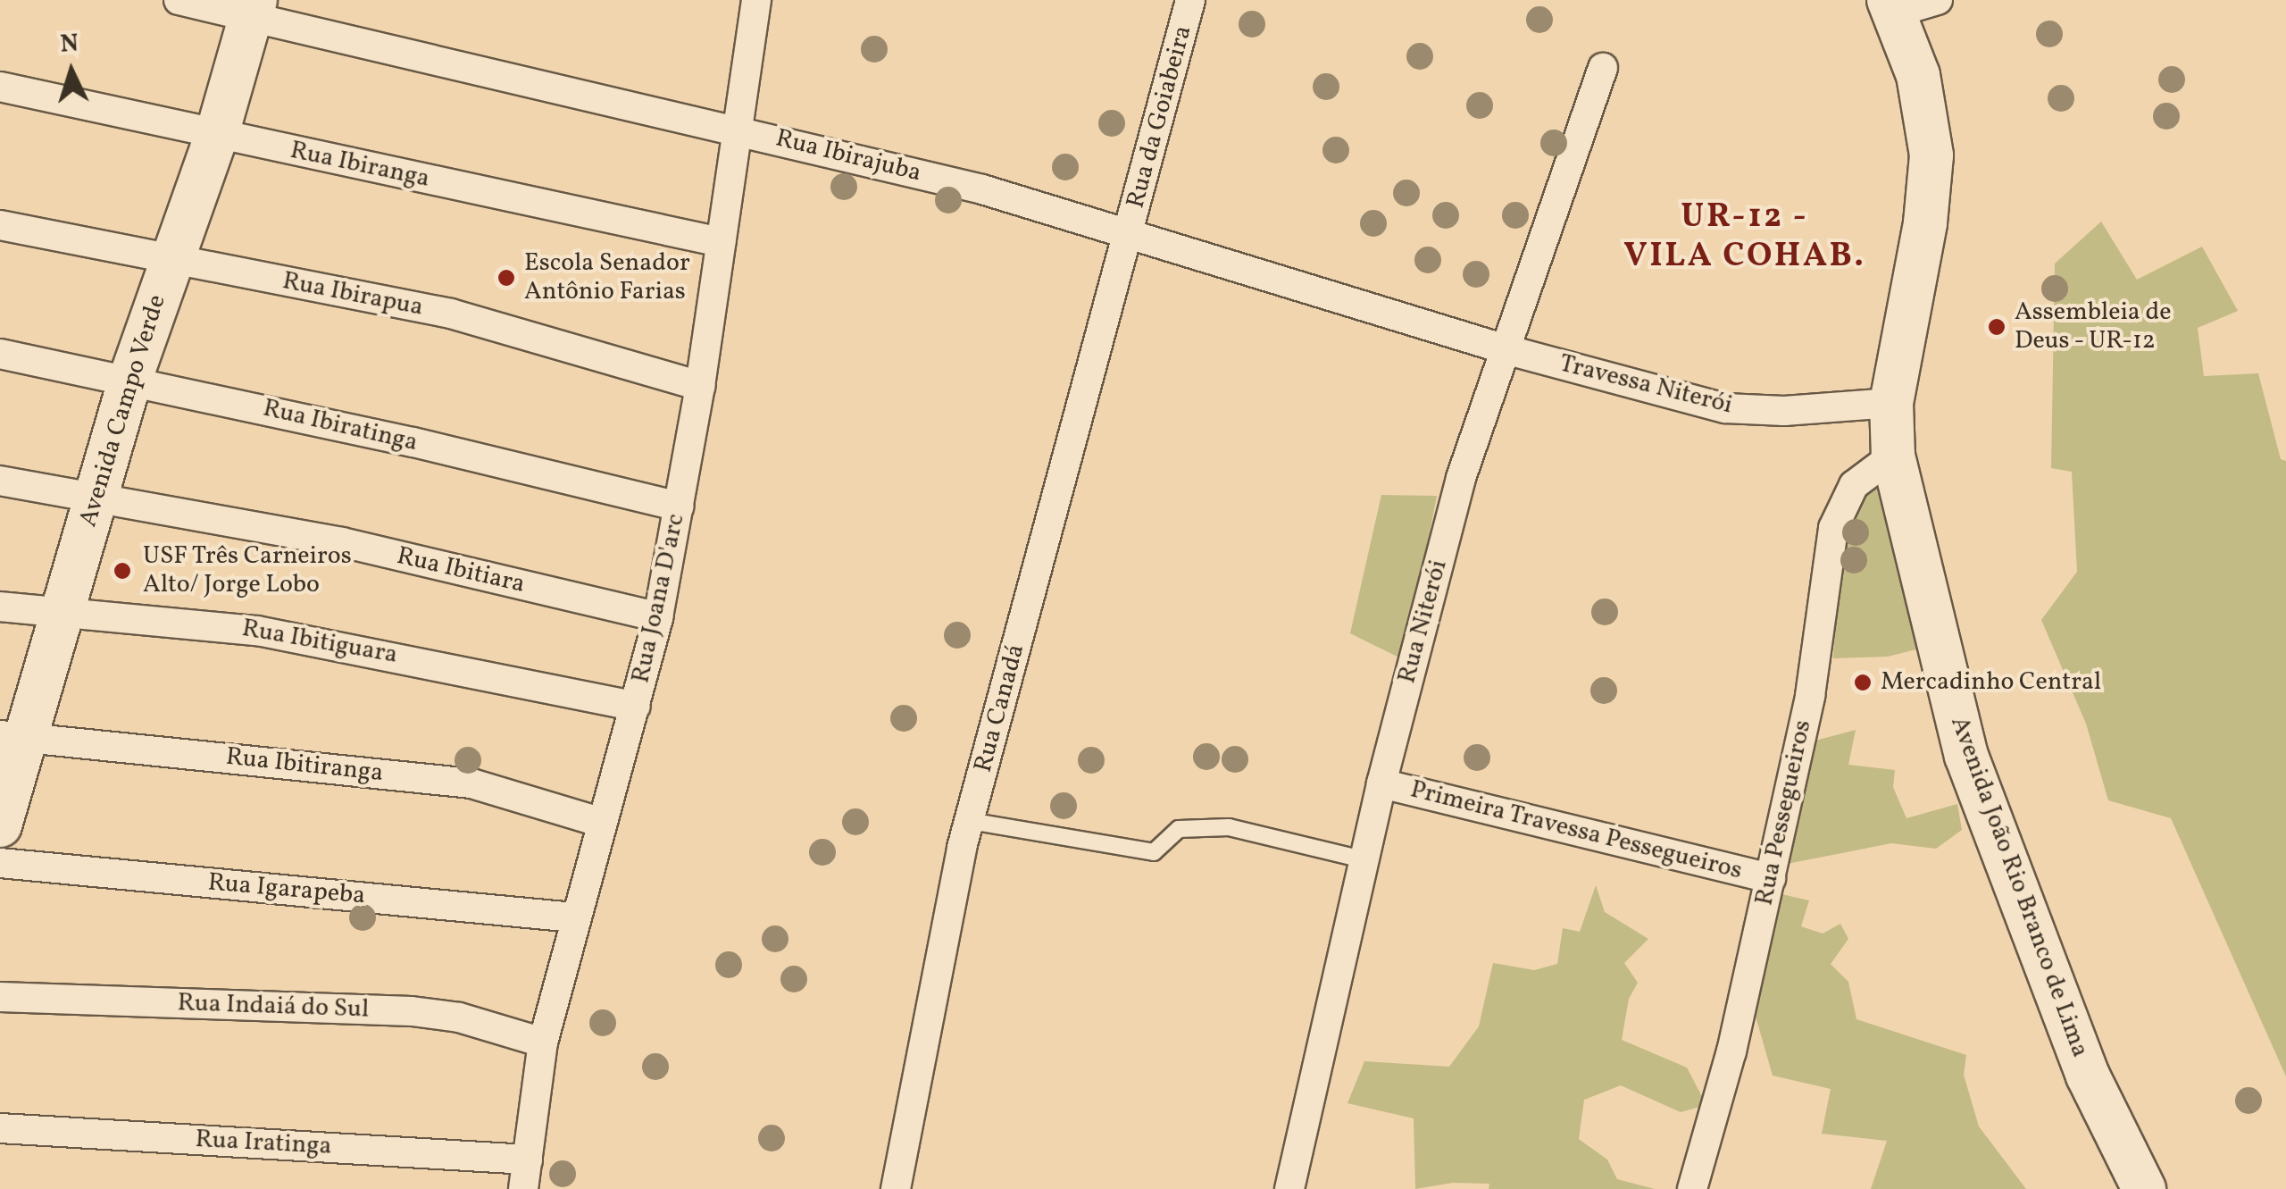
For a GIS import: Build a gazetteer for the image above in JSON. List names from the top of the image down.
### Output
{
  "streets": {
    "main road": ["Avenida Campo Verde", "Avenida João Rio Branco de Lima"],
    "street": [
      "Rua da Goiabeira",
      "Rua Ibirajuba",
      "Rua Ibiranga",
      "Rua Ibirapua",
      "Travessa Niterói",
      "Rua Ibiratinga",
      "Rua Ibitiara",
      "Rua Joana D'arc",
      "Rua Niterói",
      "Rua Ibitiguara",
      "Rua Canadá",
      "Rua Ibitiranga",
      "Rua Pessegueiros",
      "Primeira Travessa Pessegueiros",
      "Rua Igarapeba",
      "Rua Indaiá do Sul",
      "Rua Iratinga"
    ]
  },
  "crossings": [
    ["Rua da Goiabeira", "Rua Ibirajuba"],
    ["Rua da Goiabeira", "Rua Canadá"],
    ["Rua Ibirajuba", "Travessa Niterói"],
    ["Rua Ibirajuba", "Avenida Campo Verde"],
    ["Rua Ibirajuba", "Rua Joana D'arc"],
    ["Rua Ibirajuba", "Rua Niterói"],
    ["Rua Ibirajuba", "Rua Canadá"],
    ["Rua Ibiranga", "Avenida Campo Verde"],
    ["Rua Ibiranga", "Rua Joana D'arc"],
    ["Rua Ibirapua", "Avenida Campo Verde"],
    ["Rua Ibirapua", "Rua Joana D'arc"],
    ["Travessa Niterói", "Rua Niterói"],
    ["Travessa Niterói", "Avenida João Rio Branco de Lima"],
    ["Avenida Campo Verde", "Rua Ibiratinga"],
    ["Avenida Campo Verde", "Rua Ibitiara"],
    ["Avenida Campo Verde", "Rua Ibitiguara"],
    ["Avenida Campo Verde", "Rua Ibitiranga"],
    ["Rua Ibiratinga", "Rua Joana D'arc"],
    ["Rua Ibitiara", "Rua Joana D'arc"],
    ["Rua Joana D'arc", "Rua Ibitiguara"],
    ["Rua Joana D'arc", "Rua Ibitiranga"],
    ["Rua Joana D'arc", "Rua Igarapeba"],
    ["Rua Joana D'arc", "Rua Indaiá do Sul"],
    ["Rua Joana D'arc", "Rua Iratinga"],
    ["Rua Niterói", "Primeira Travessa Pessegueiros"],
    ["Rua Pessegueiros", "Primeira Travessa Pessegueiros"],
    ["Rua Pessegueiros", "Avenida João Rio Branco de Lima"]
  ],
  "districts": ["UR-12 - VILA COHAB."],
  "places": [
    "Escola Senador Antônio Farias",
    "Assembleia de Deus - UR-12",
    "USF Três Carneiros Alto/ Jorge Lobo",
    "Mercadinho Central"
  ],
  "north": "top"
}
